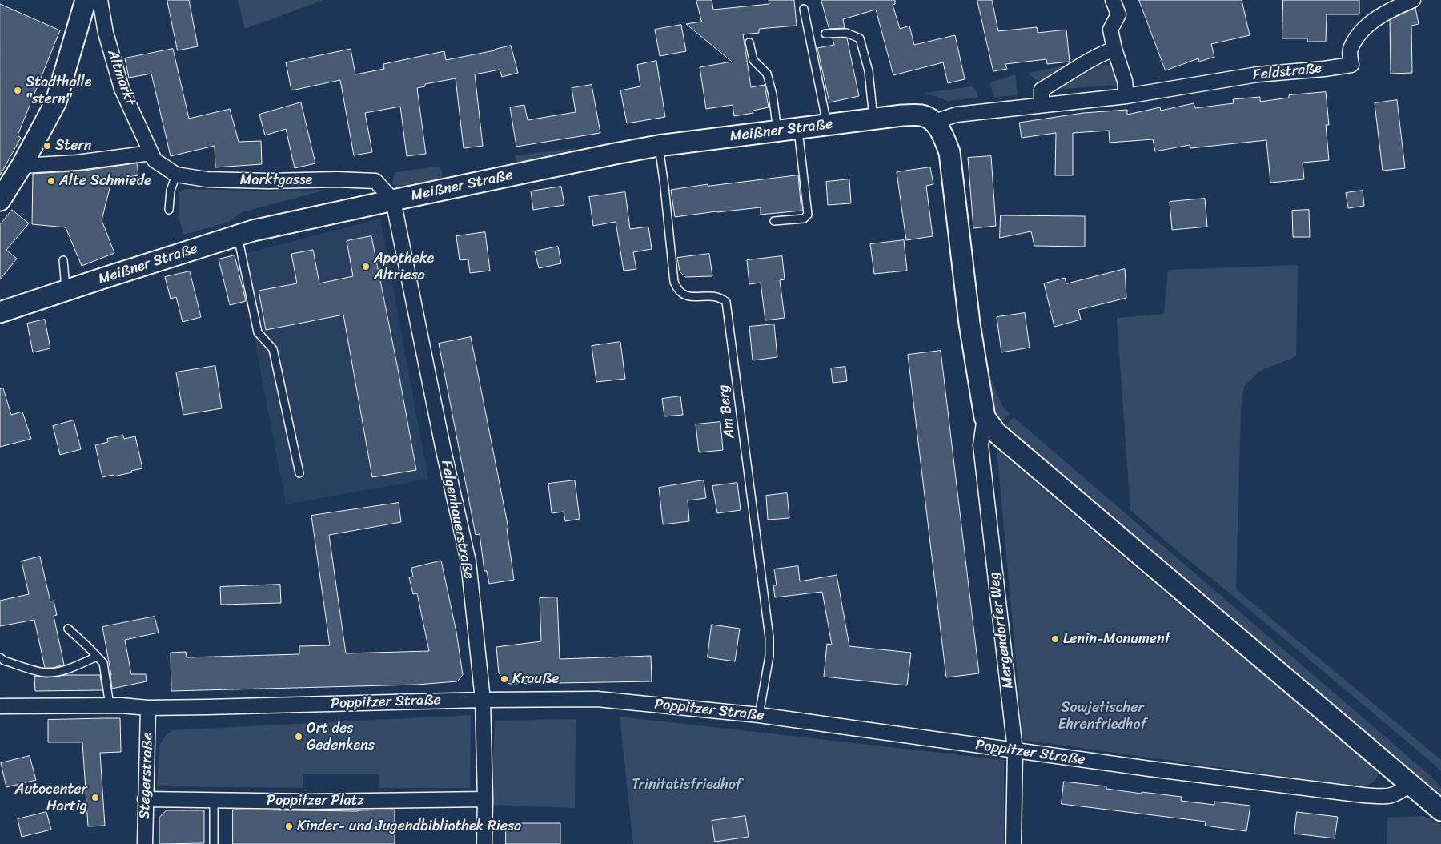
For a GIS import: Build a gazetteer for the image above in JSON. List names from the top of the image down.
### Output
{
  "streets": {
    "main road": ["Meißner Straße"],
    "street": [
      "Feldstraße",
      "Altmarkt",
      "Marktgasse",
      "Felgenhauerstraße",
      "Mergendorfer Weg",
      "Poppitzer Straße",
      "Stegerstraße",
      "Poppitzer Platz"
    ],
    "lane": ["Am Berg"]
  },
  "crossings": [
    ["Feldstraße", "Meißner Straße"],
    ["Altmarkt", "Marktgasse"],
    ["Meißner Straße", "Marktgasse"],
    ["Meißner Straße", "Am Berg"],
    ["Meißner Straße", "Felgenhauerstraße"],
    ["Marktgasse", "Felgenhauerstraße"],
    ["Am Berg", "Poppitzer Straße"],
    ["Felgenhauerstraße", "Poppitzer Straße"],
    ["Felgenhauerstraße", "Poppitzer Platz"],
    ["Mergendorfer Weg", "Poppitzer Straße"],
    ["Poppitzer Straße", "Stegerstraße"],
    ["Stegerstraße", "Poppitzer Platz"]
  ],
  "parks": ["Sowjetischer Ehrenfriedhof", "Trinitatisfriedhof"],
  "places": [
    "Stadthalle \"stern\"",
    "Stern",
    "Alte Schmiede",
    "Apotheke Altriesa",
    "Lenin-Monument",
    "Krauße",
    "Ort des Gedenkens",
    "Autocenter Hartig",
    "Kinder- und Jugendbibliothek Riesa"
  ]
}
